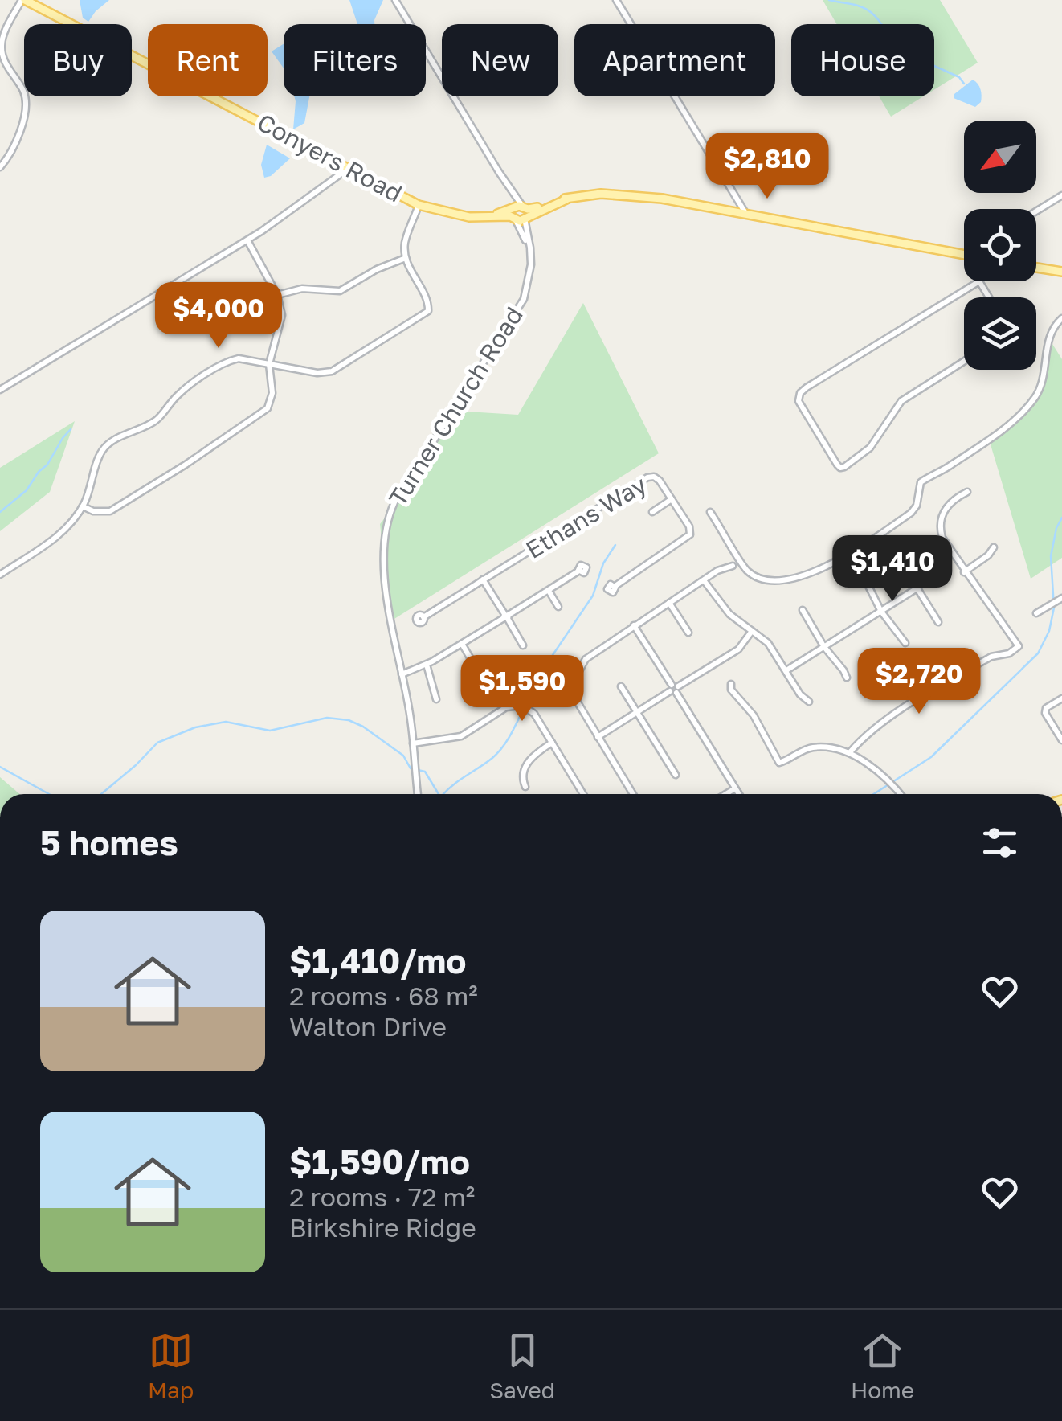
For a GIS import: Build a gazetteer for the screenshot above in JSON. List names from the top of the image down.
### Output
{
  "streets": {
    "main road": ["Conyers Road"],
    "street": ["Turner Church Road", "Ethans Way"]
  },
  "crossings": [
    ["Conyers Road", "Turner Church Road"]
  ],
  "north": "bottom left",
  "page": {
    "chip": [
      "Buy",
      "Rent",
      "Filters",
      "New",
      "Apartment",
      "House"
    ],
    "price": [
      "$2,810",
      "$4,000",
      "$1,410",
      "$2,720",
      "$1,590"
    ],
    "heading": "5 homes",
    "list": [
      {
        "name": "$1,410/mo",
        "note": "2 rooms · 68 m² · Walton Drive"
      },
      {
        "name": "$1,590/mo",
        "note": "2 rooms · 72 m² · Birkshire Ridge"
      }
    ],
    "tabs": ["Map", "Saved", "Home"]
  }
}
